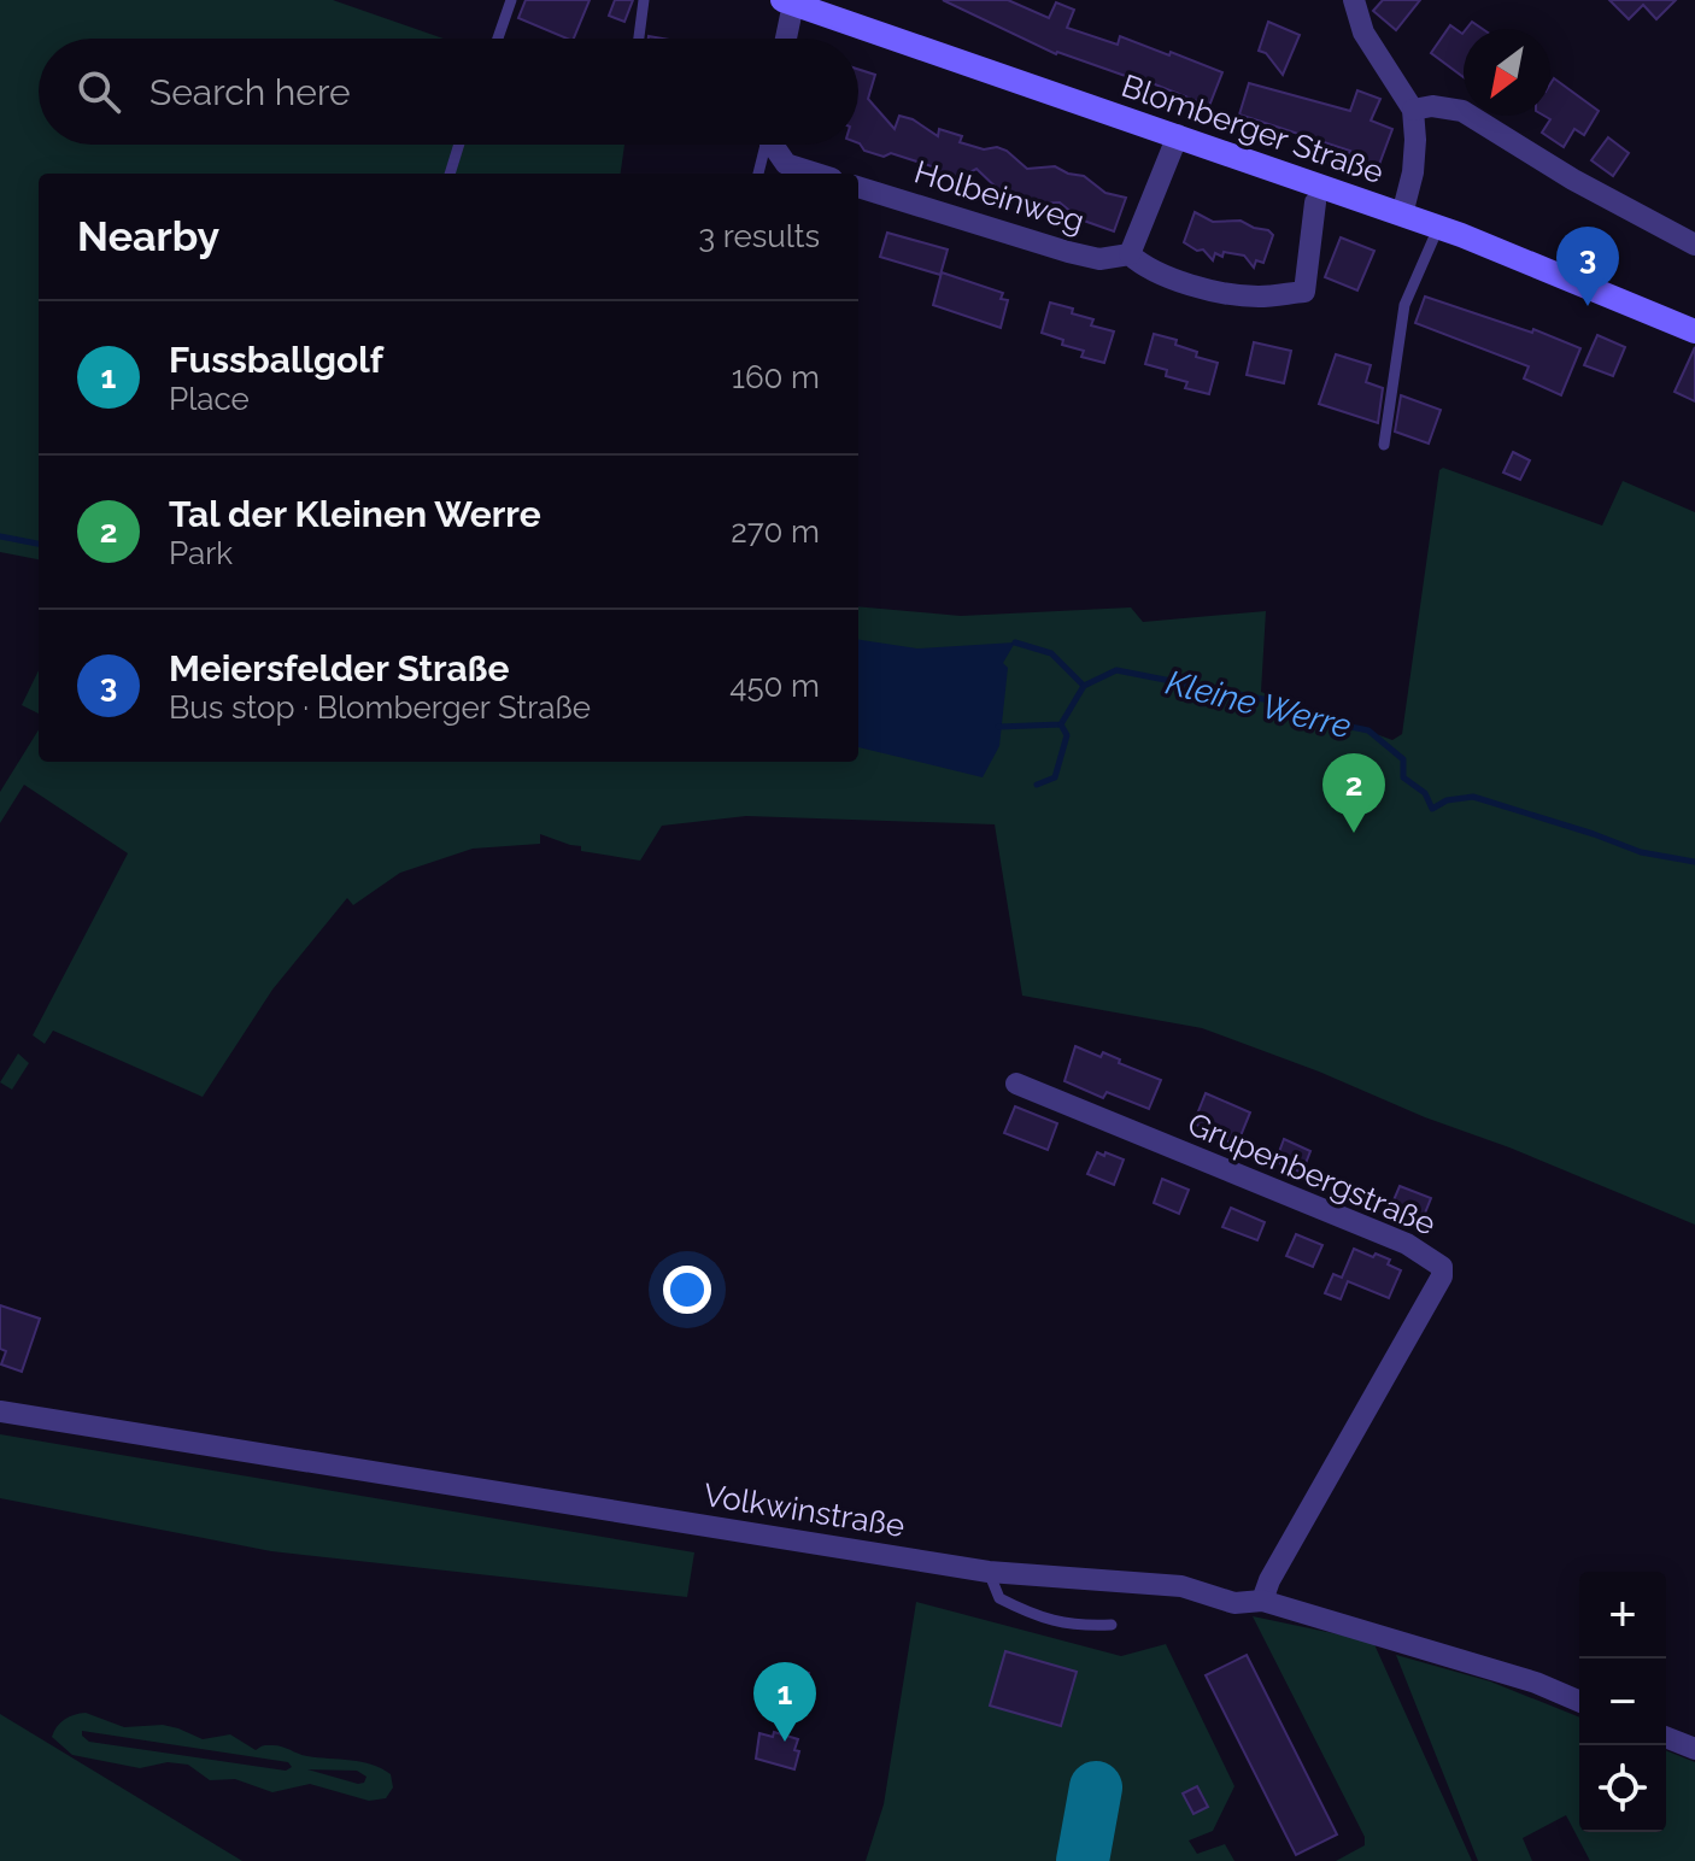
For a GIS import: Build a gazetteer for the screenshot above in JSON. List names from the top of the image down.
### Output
{
  "streets": {
    "street": [
      "Blomberger Straße",
      "Holbeinweg",
      "Grupenbergstraße",
      "Volkwinstraße"
    ]
  },
  "crossings": [
    ["Grupenbergstraße", "Volkwinstraße"]
  ],
  "water": ["Kleine Werre"],
  "north": "bottom left",
  "page": {
    "search": "Search here",
    "heading": ["Nearby", "3 results"],
    "pins": ["3", "2", "1"],
    "list": [
      {
        "mark": "1",
        "name": "Fussballgolf",
        "note": "Place",
        "value": "160 m"
      },
      {
        "mark": "2",
        "name": "Tal der Kleinen Werre",
        "note": "Park",
        "value": "270 m"
      },
      {
        "mark": "3",
        "name": "Meiersfelder Straße",
        "note": "Bus stop · Blomberger Straße",
        "value": "450 m"
      }
    ],
    "map_buttons": ["+", "−"]
  }
}
